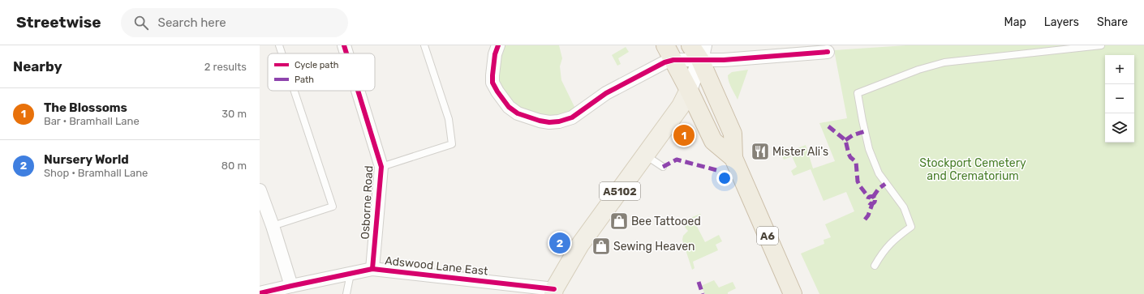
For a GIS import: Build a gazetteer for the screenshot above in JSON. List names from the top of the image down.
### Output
{
  "streets": {
    "highway": ["A6"],
    "main road": ["A5102"],
    "street": ["Osborne Road", "Adswood Lane East"]
  },
  "crossings": [
    ["A5102", "A6"],
    ["A5102", "Adswood Lane East"],
    ["Osborne Road", "Adswood Lane East"]
  ],
  "parks": ["Stockport Cemetery and Crematorium"],
  "places": {
    "restaurant": ["Mister Ali's"],
    "shop": ["Bee Tattooed", "Sewing Heaven"]
  },
  "legend": ["Cycle path", "Path"],
  "page": {
    "header": "Streetwise",
    "search": "Search here",
    "nav": ["Map", "Layers", "Share"],
    "heading": ["Nearby", "2 results"],
    "map_buttons": ["+", "−"],
    "list": [
      {
        "mark": "1",
        "name": "The Blossoms",
        "note": "Bar · Bramhall Lane",
        "value": "30 m"
      },
      {
        "mark": "2",
        "name": "Nursery World",
        "note": "Shop · Bramhall Lane",
        "value": "80 m"
      }
    ],
    "pins": ["1", "2"]
  }
}
